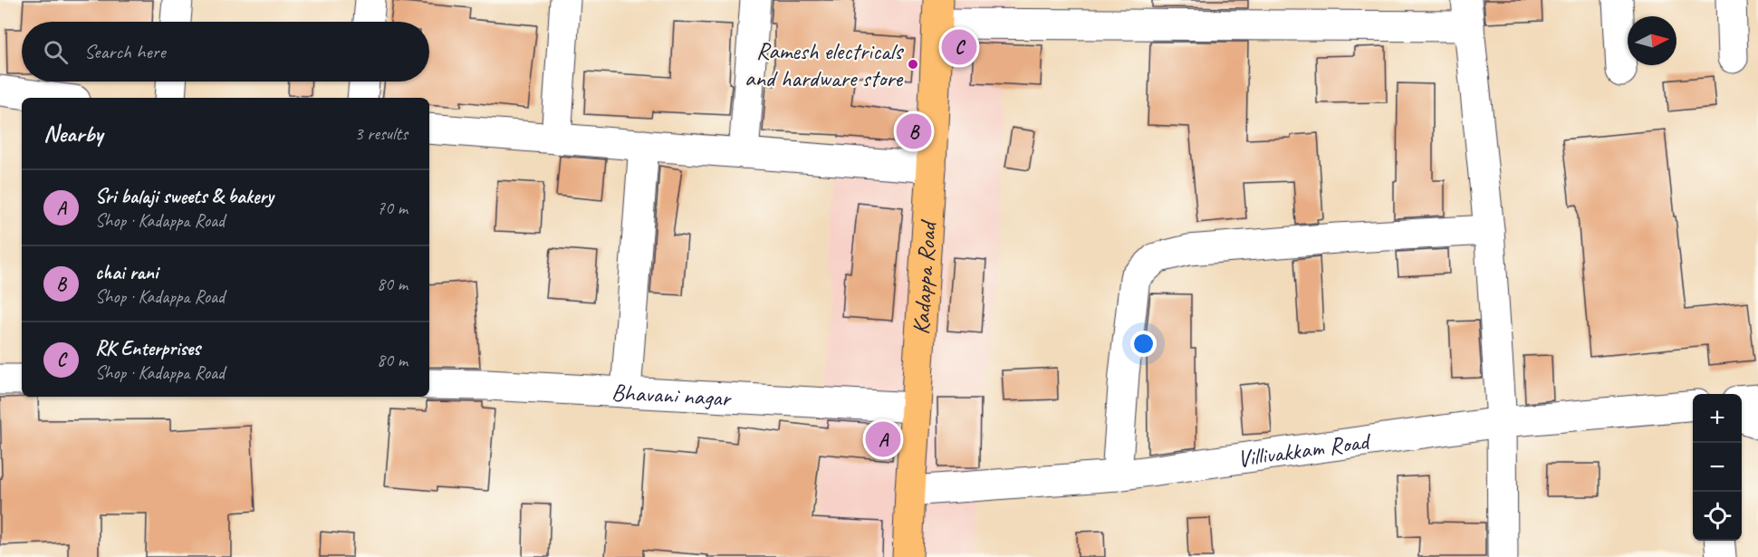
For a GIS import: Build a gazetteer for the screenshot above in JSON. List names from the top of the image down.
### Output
{
  "streets": {
    "main road": ["Kadappa Road"],
    "street": ["Bhavani nagar", "Villivakkam Road"]
  },
  "crossings": [
    ["Kadappa Road", "Bhavani nagar"],
    ["Kadappa Road", "Villivakkam Road"]
  ],
  "places": ["Ramesh electricals and hardware store"],
  "north": "right",
  "page": {
    "search": "Search here",
    "pins": ["C", "B", "A"],
    "heading": ["Nearby", "3 results"],
    "list": [
      {
        "mark": "A",
        "name": "Sri balaji sweets & bakery",
        "note": "Shop · Kadappa Road",
        "value": "70 m"
      },
      {
        "mark": "B",
        "name": "chai rani",
        "note": "Shop · Kadappa Road",
        "value": "80 m"
      },
      {
        "mark": "C",
        "name": "RK Enterprises",
        "note": "Shop · Kadappa Road",
        "value": "80 m"
      }
    ],
    "map_buttons": ["+", "−"]
  }
}
